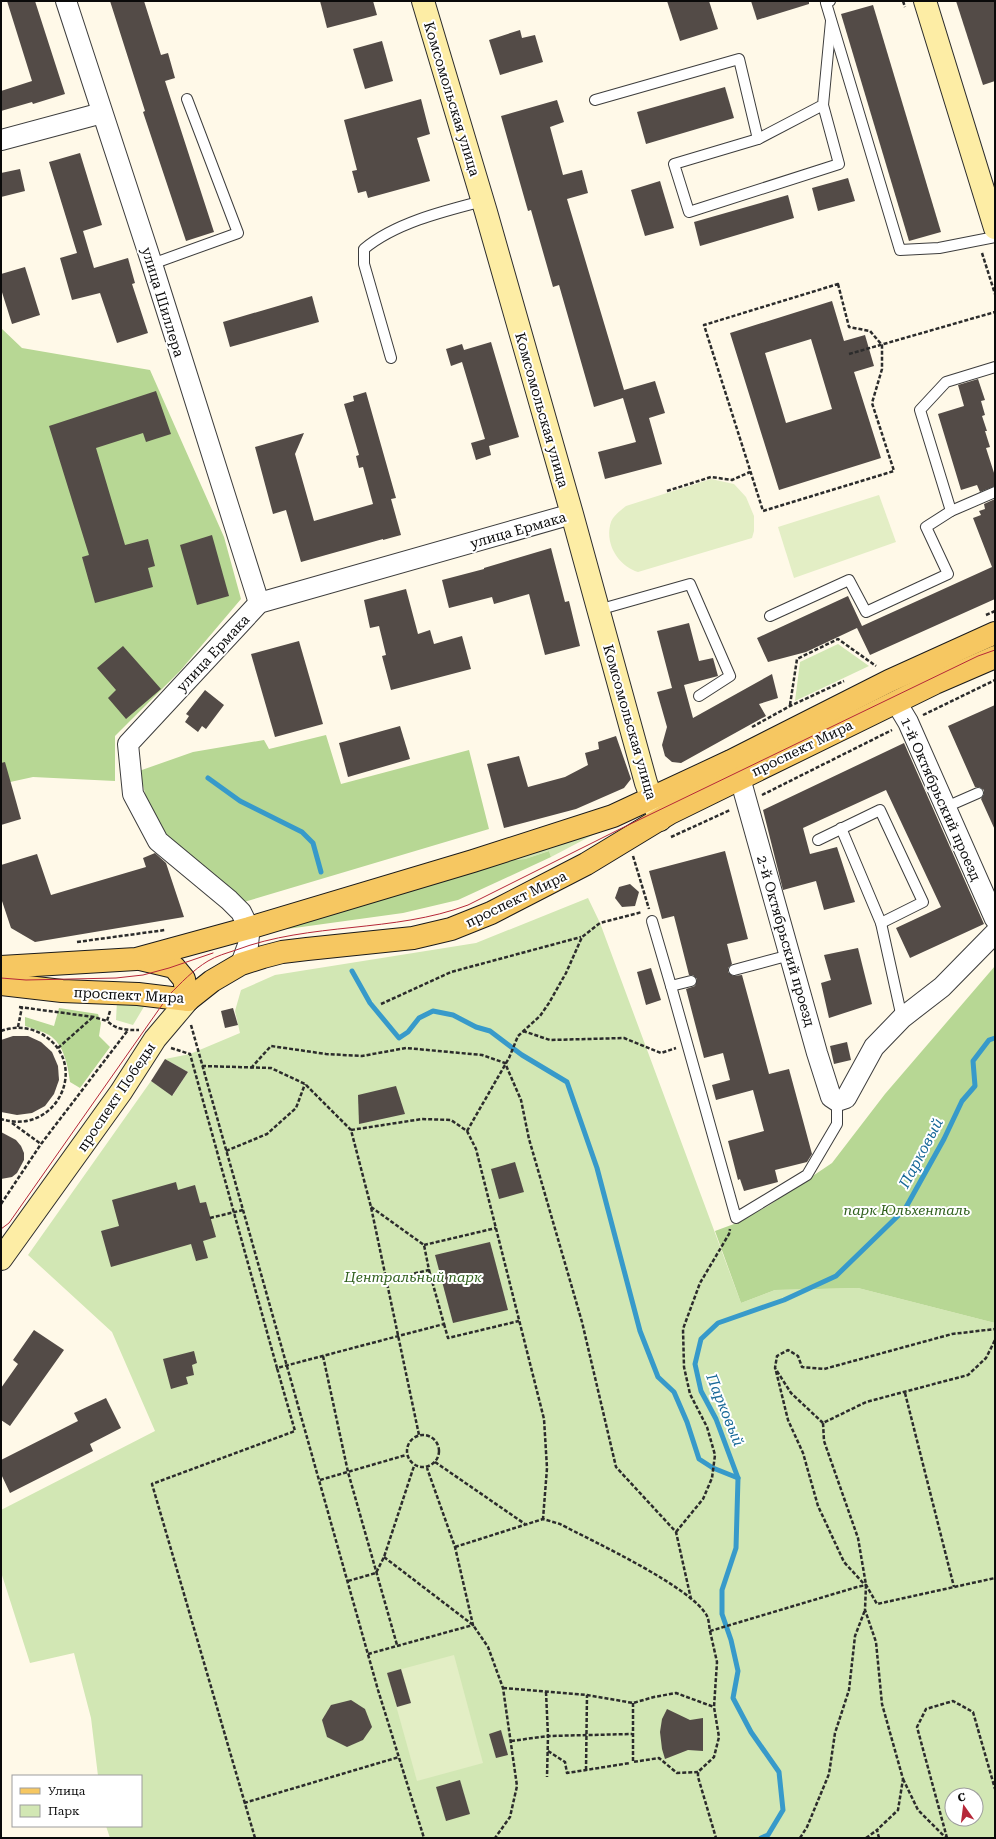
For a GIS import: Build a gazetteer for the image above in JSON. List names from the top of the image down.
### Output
{
  "streets": {
    "main road": ["Комсомольская улица", "проспект Мира", "проспект Победы"],
    "street": [
      "улица Шиллера",
      "улица Ермака",
      "1-й Октябрьский проезд",
      "2-й Октябрьский проезд"
    ]
  },
  "crossings": [
    ["Комсомольская улица", "улица Ермака"],
    ["Комсомольская улица", "проспект Мира"],
    ["улица Шиллера", "улица Ермака"],
    ["улица Ермака", "проспект Мира"],
    ["проспект Мира", "1-й Октябрьский проезд"],
    ["проспект Мира", "2-й Октябрьский проезд"],
    ["проспект Мира", "проспект Победы"]
  ],
  "water": ["Парковый"],
  "parks": ["парк Юльхенталь", "Центральный парк"],
  "legend": ["Улица", "Парк"],
  "north": "top"
}
